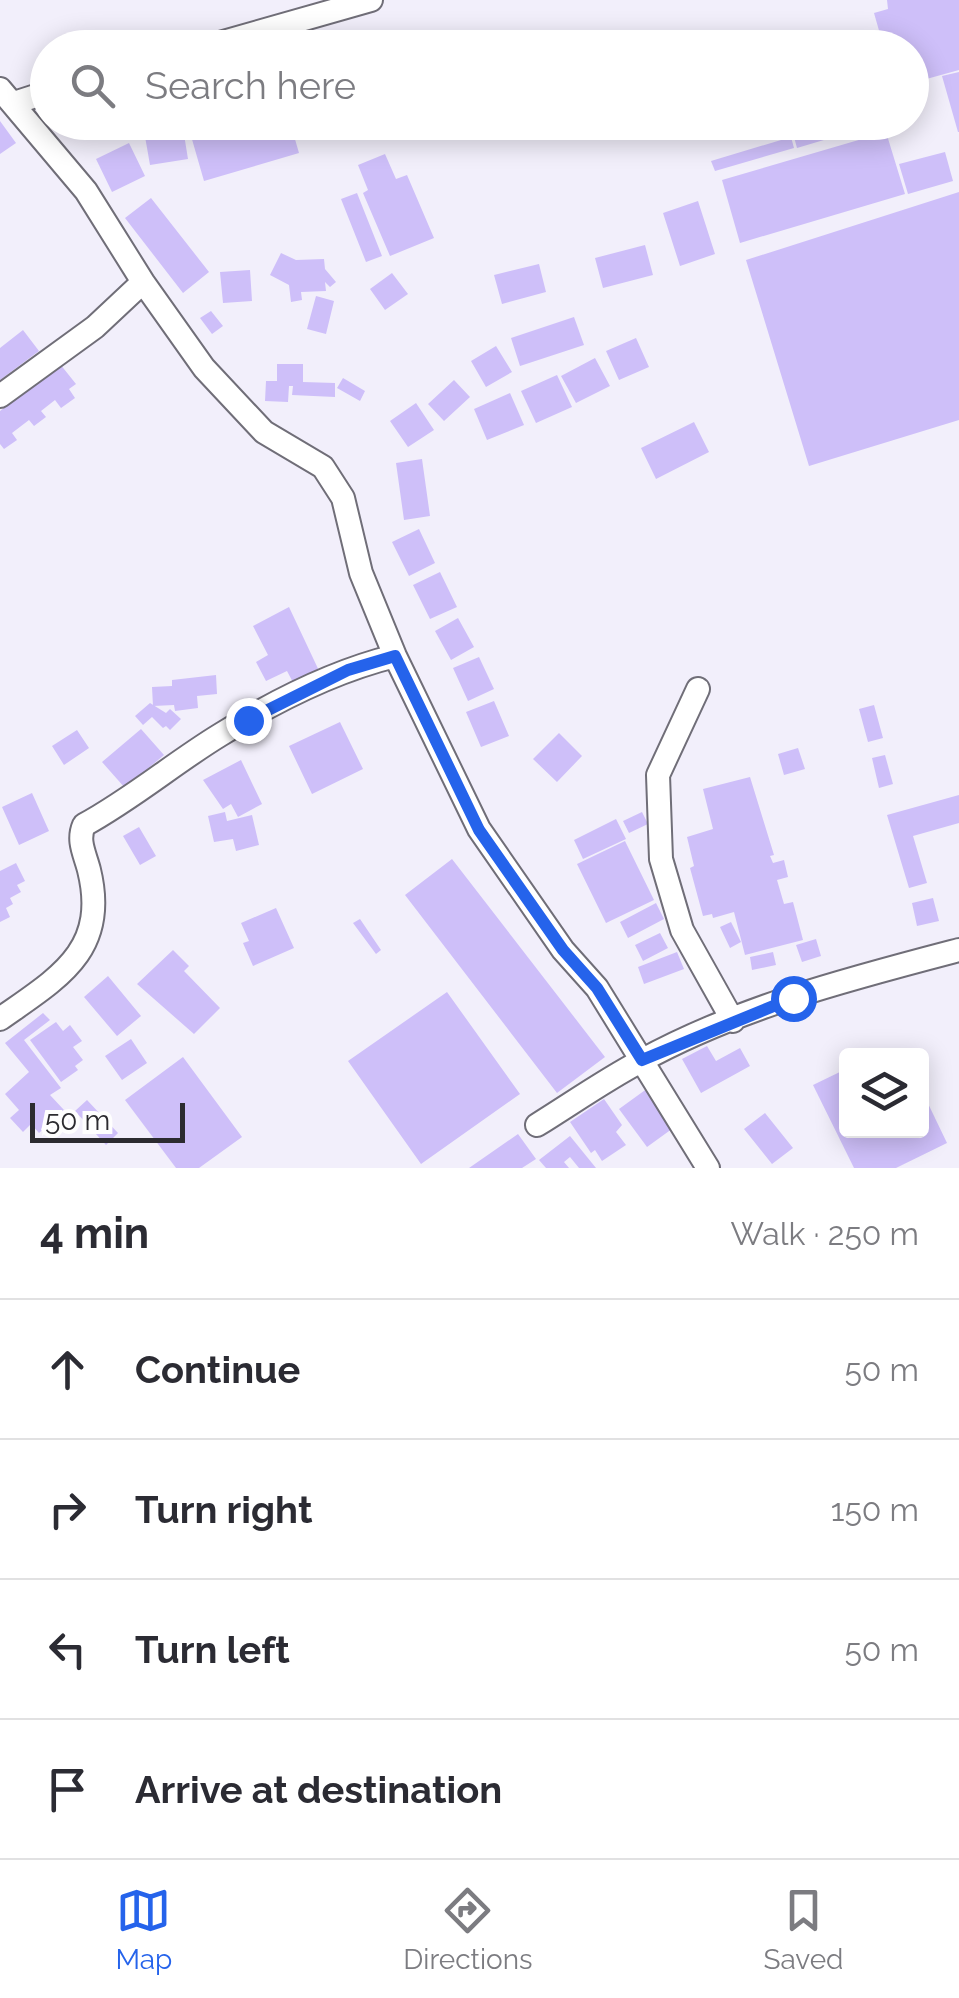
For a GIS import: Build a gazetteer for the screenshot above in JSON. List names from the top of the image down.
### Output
{
  "scale_bar": "50 m",
  "page": {
    "search": "Search here",
    "scale": "50 m",
    "heading": ["4 min", "Walk · 250 m"],
    "list": [
      ["Continue", "50 m"],
      ["Turn right", "150 m"],
      ["Turn left", "50 m"],
      "Arrive at destination"
    ],
    "nav": ["Map", "Directions", "Saved"]
  }
}
